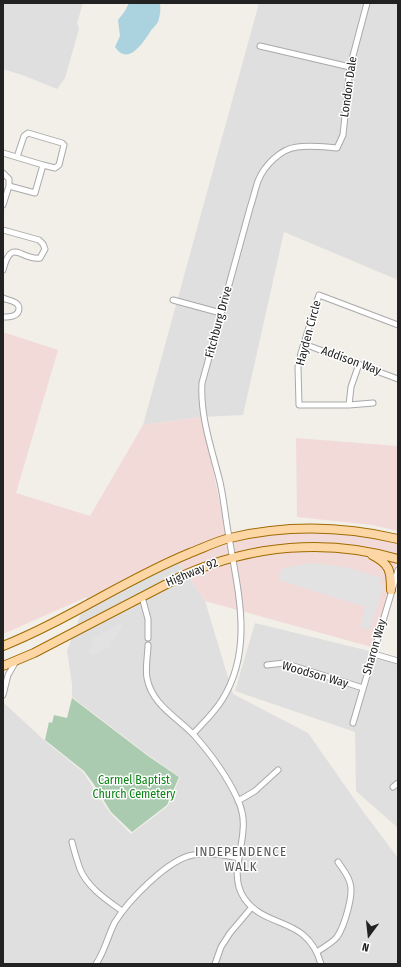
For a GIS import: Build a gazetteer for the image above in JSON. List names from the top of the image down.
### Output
{
  "streets": {
    "main road": ["Highway 92"],
    "street": [
      "London Dale",
      "Fitchburg Drive",
      "Hayden Circle",
      "Addison Way",
      "Sharon Way",
      "Woodson Way"
    ]
  },
  "crossings": [
    ["London Dale", "Fitchburg Drive"],
    ["Fitchburg Drive", "Highway 92"],
    ["Hayden Circle", "Addison Way"],
    ["Sharon Way", "Woodson Way"]
  ],
  "districts": ["INDEPENDENCE WALK"],
  "parks": ["Carmel Baptist Church Cemetery"],
  "north": "bottom"
}
